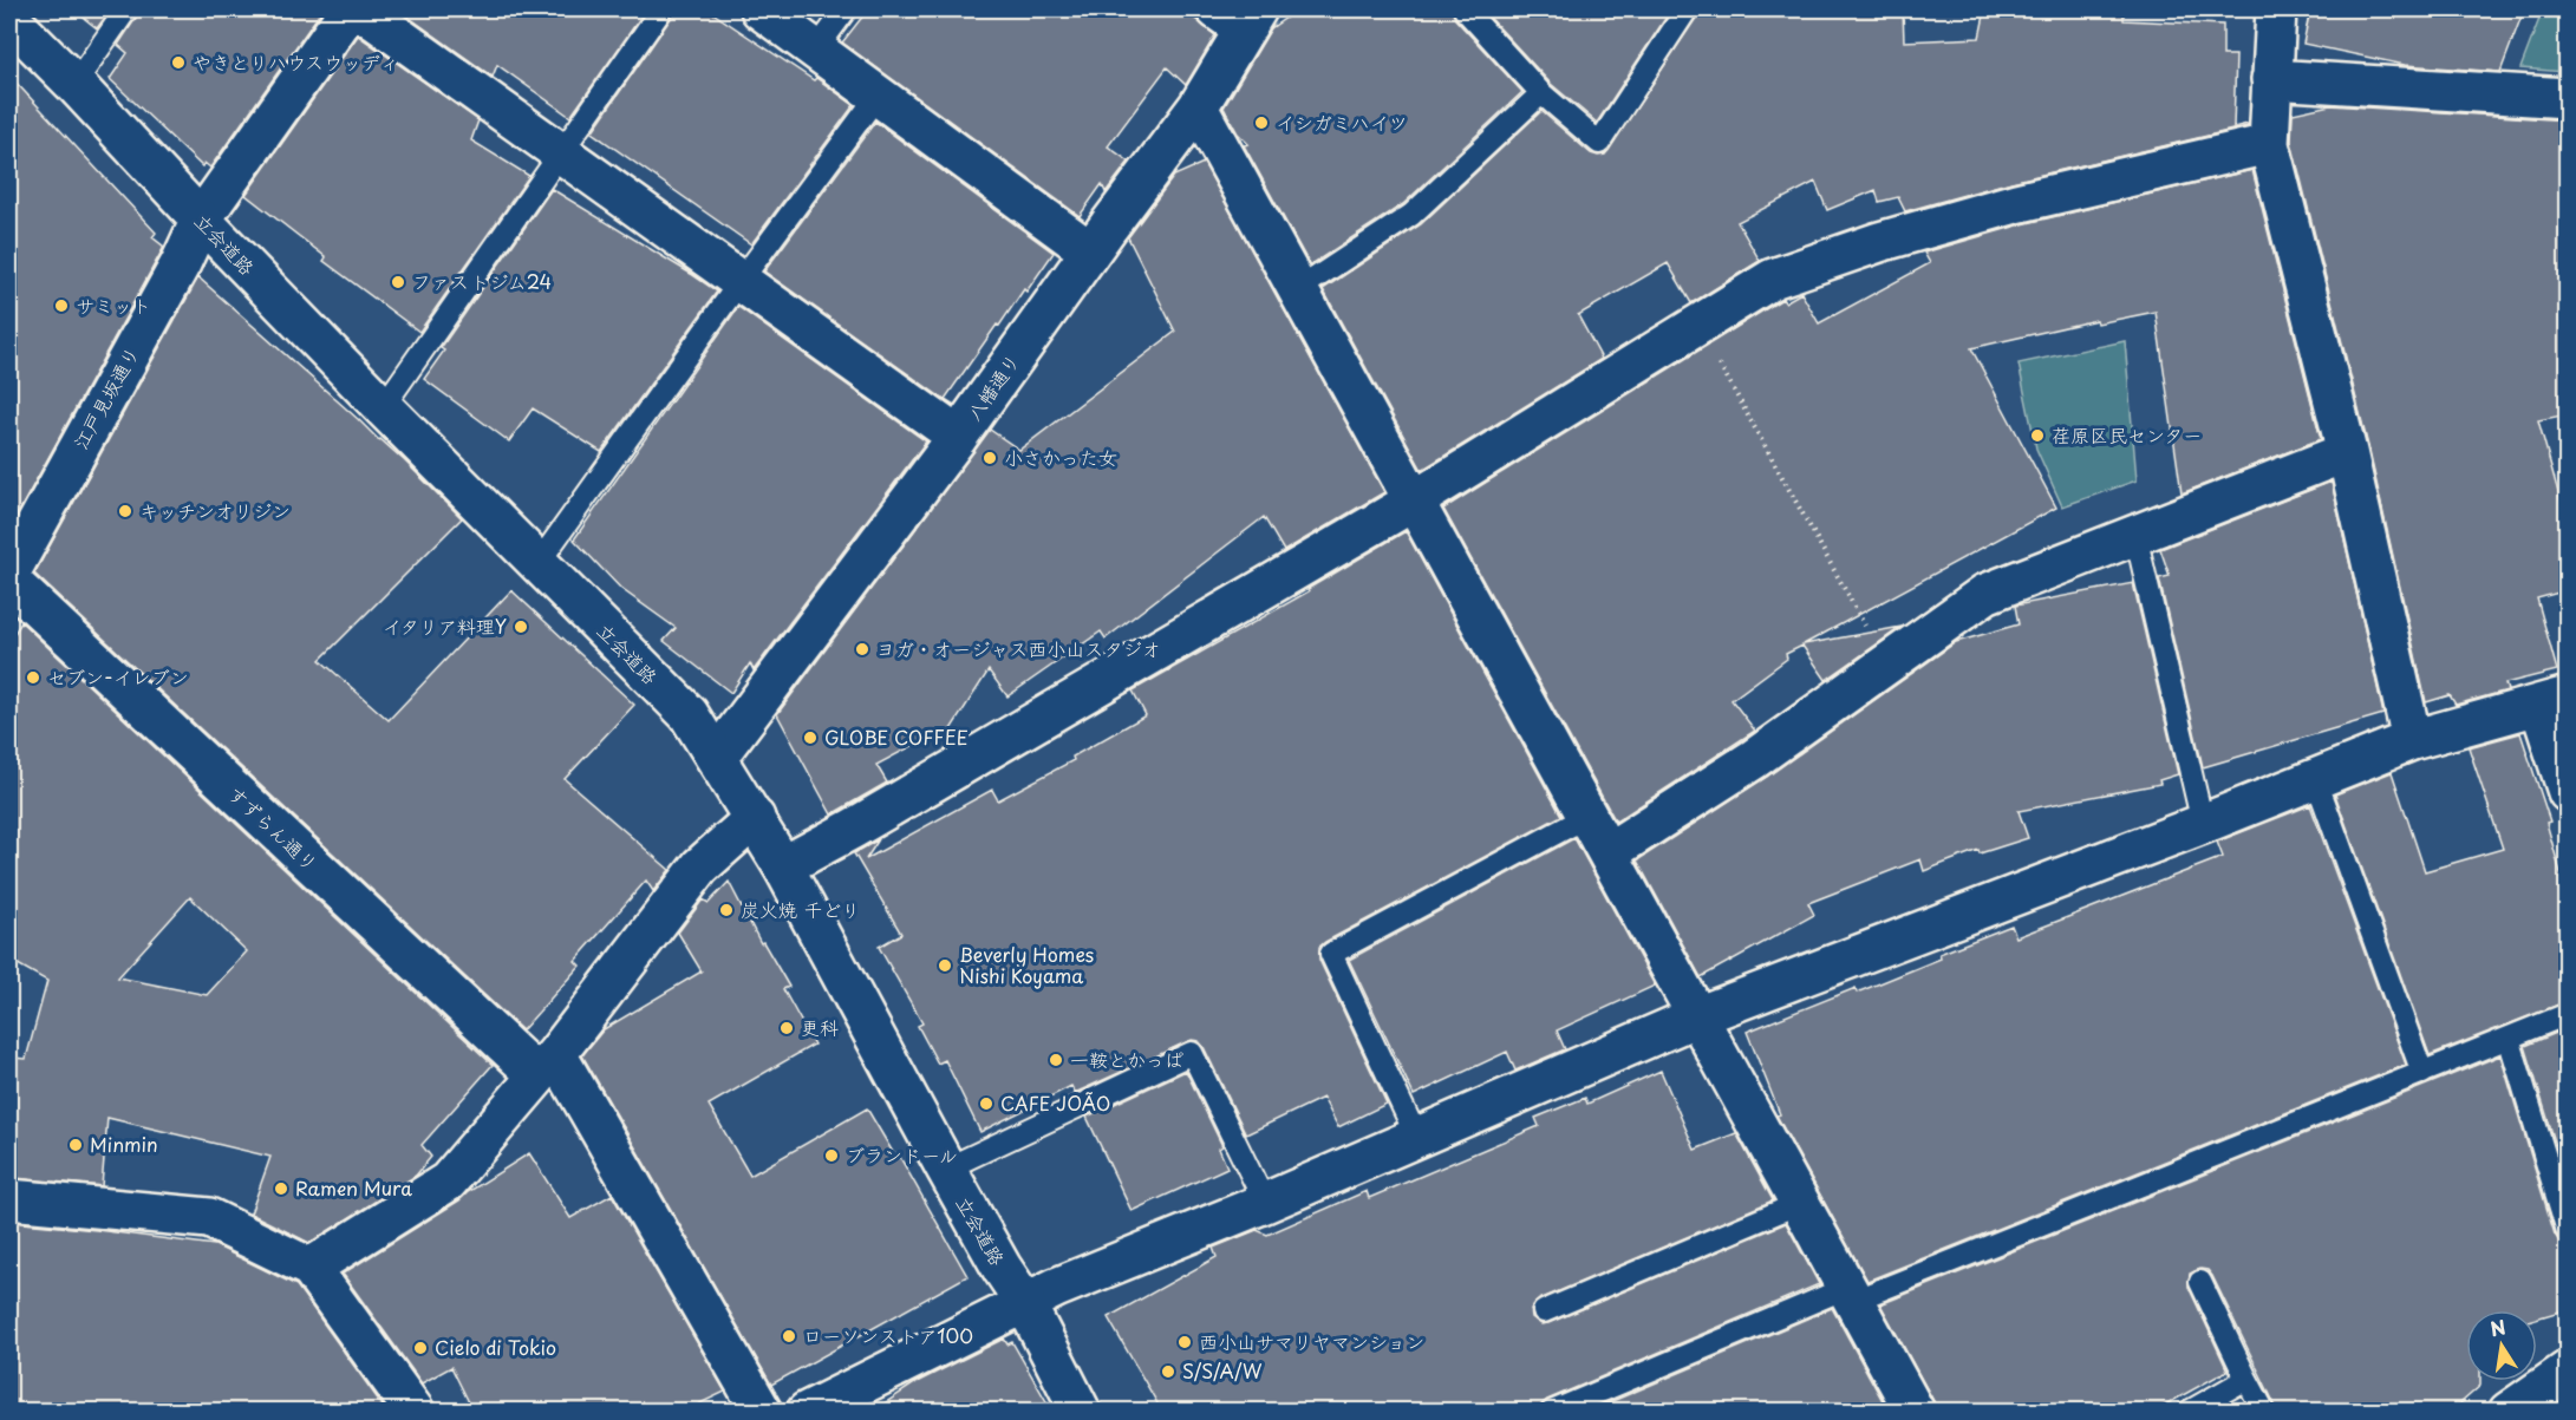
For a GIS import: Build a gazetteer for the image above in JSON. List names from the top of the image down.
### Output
{
  "streets": {
    "street": [
      "立会道路",
      "八幡通り",
      "江戸見坂通り",
      "すずらん通り"
    ]
  },
  "crossings": [
    ["立会道路", "八幡通り"],
    ["立会道路", "江戸見坂通り"]
  ],
  "places": [
    "やきとりハウスウッディ",
    "イシガミハイツ",
    "ファストジム24",
    "サミット",
    "荏原区民センター",
    "小さかった女",
    "キッチンオリジン",
    "イタリア料理Y",
    "ヨガ・オージャス西小山スタジオ",
    "セブン-イレブン",
    "GLOBE COFFEE",
    "炭火焼 千どり",
    "Beverly Homes Nishi Koyama",
    "更科",
    "一鞍とかっぱ",
    "CAFE JOÃO",
    "Minmin",
    "ブランドール",
    "Ramen Mura",
    "ローソンストア100",
    "西小山サマリヤマンション",
    "Cielo di Tokio",
    "S/S/A/W"
  ],
  "north": "top"
}
